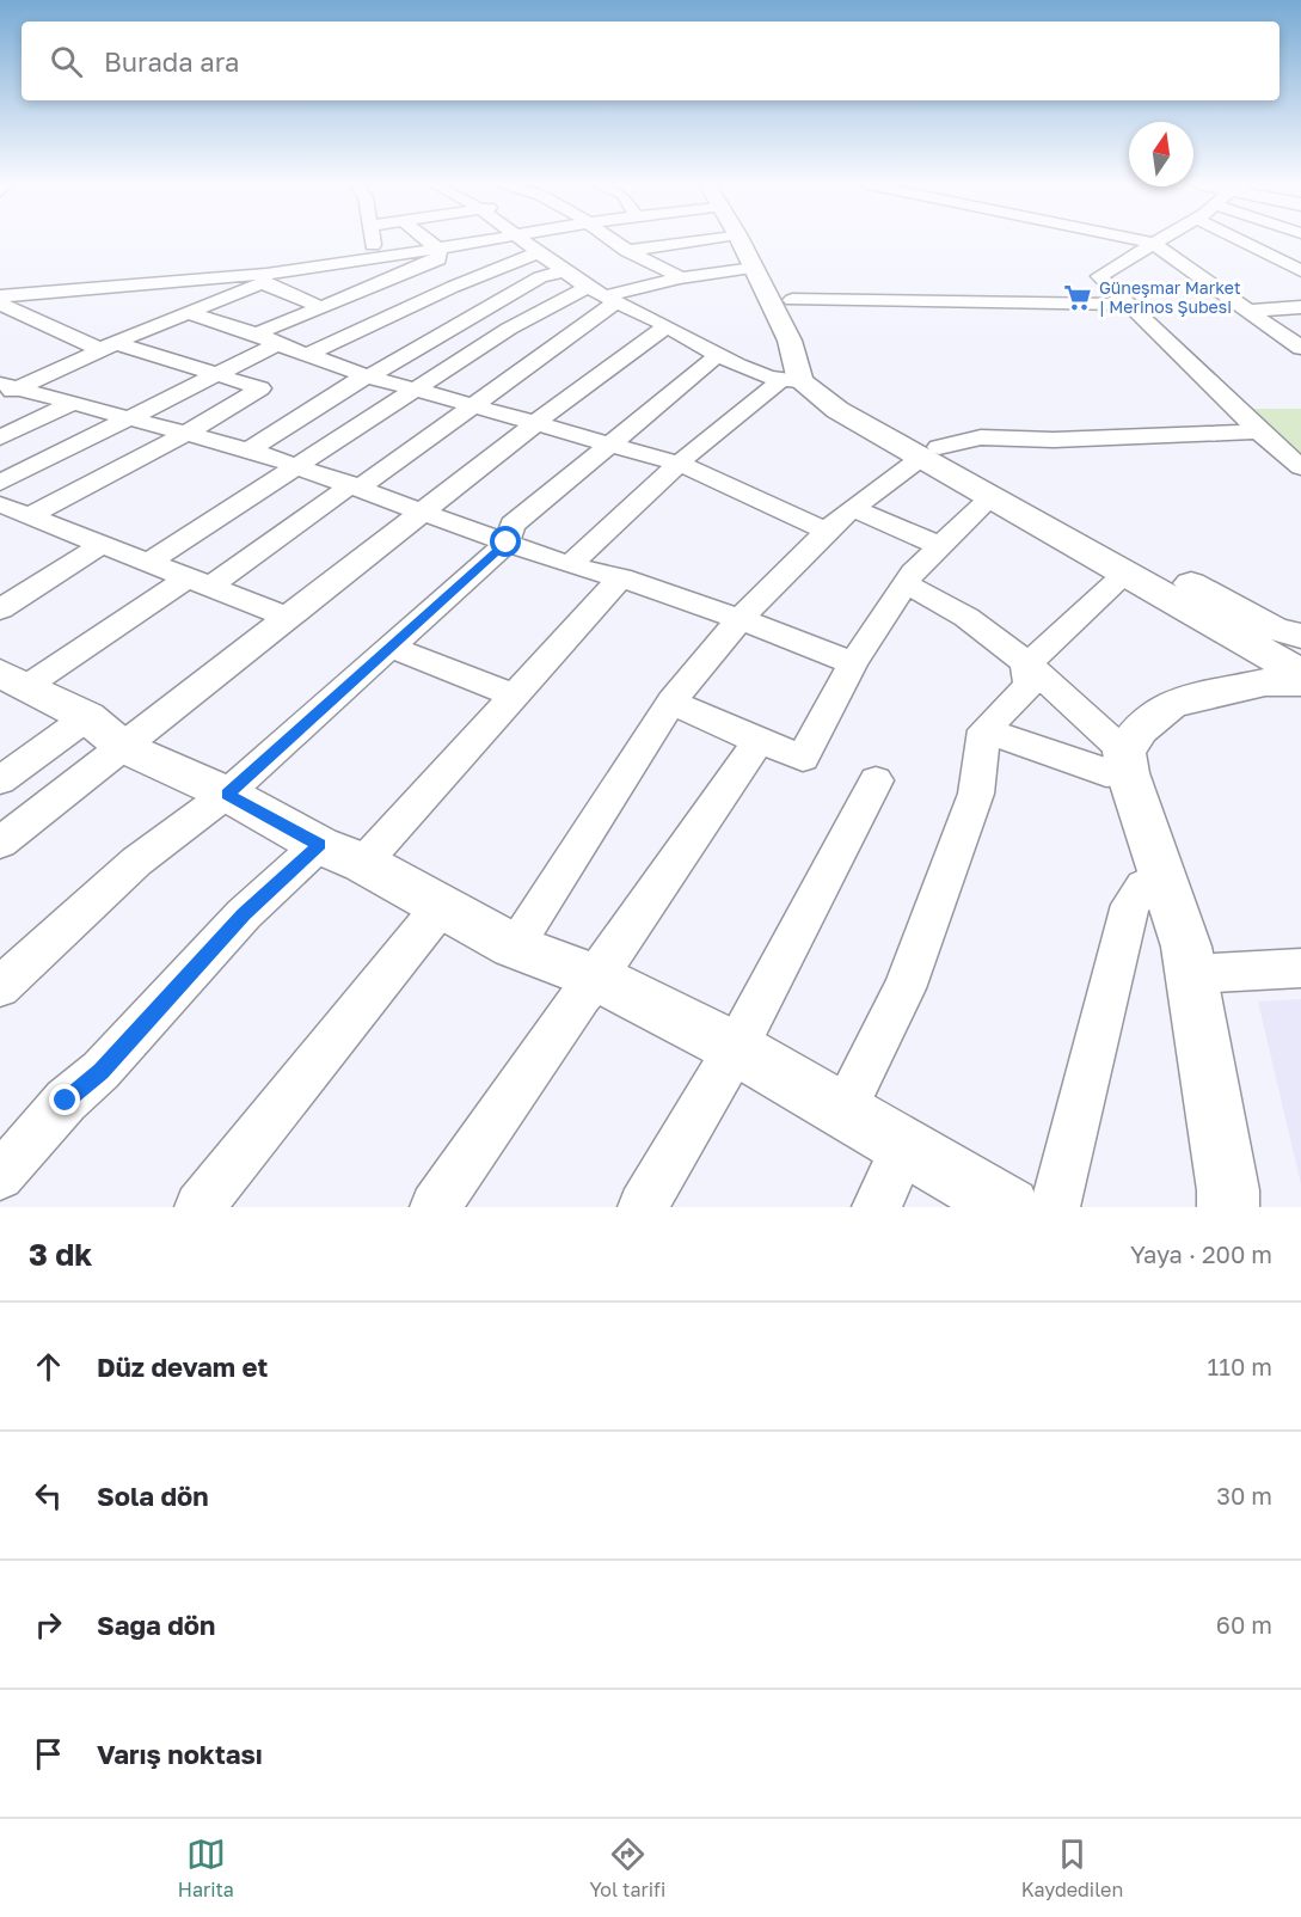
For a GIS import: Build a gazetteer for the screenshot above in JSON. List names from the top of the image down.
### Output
{
  "places": {
    "supermarket": ["Güneşmar Market | Merinos Şubesi"]
  },
  "north": "top",
  "page": {
    "search": "Burada ara",
    "heading": ["3 dk", "Yaya · 200 m"],
    "list": [
      ["Düz devam et", "110 m"],
      ["Sola dön", "30 m"],
      ["Sağa dön", "60 m"],
      "Varış noktası"
    ],
    "nav": ["Harita", "Yol tarifi", "Kaydedilen"]
  }
}
